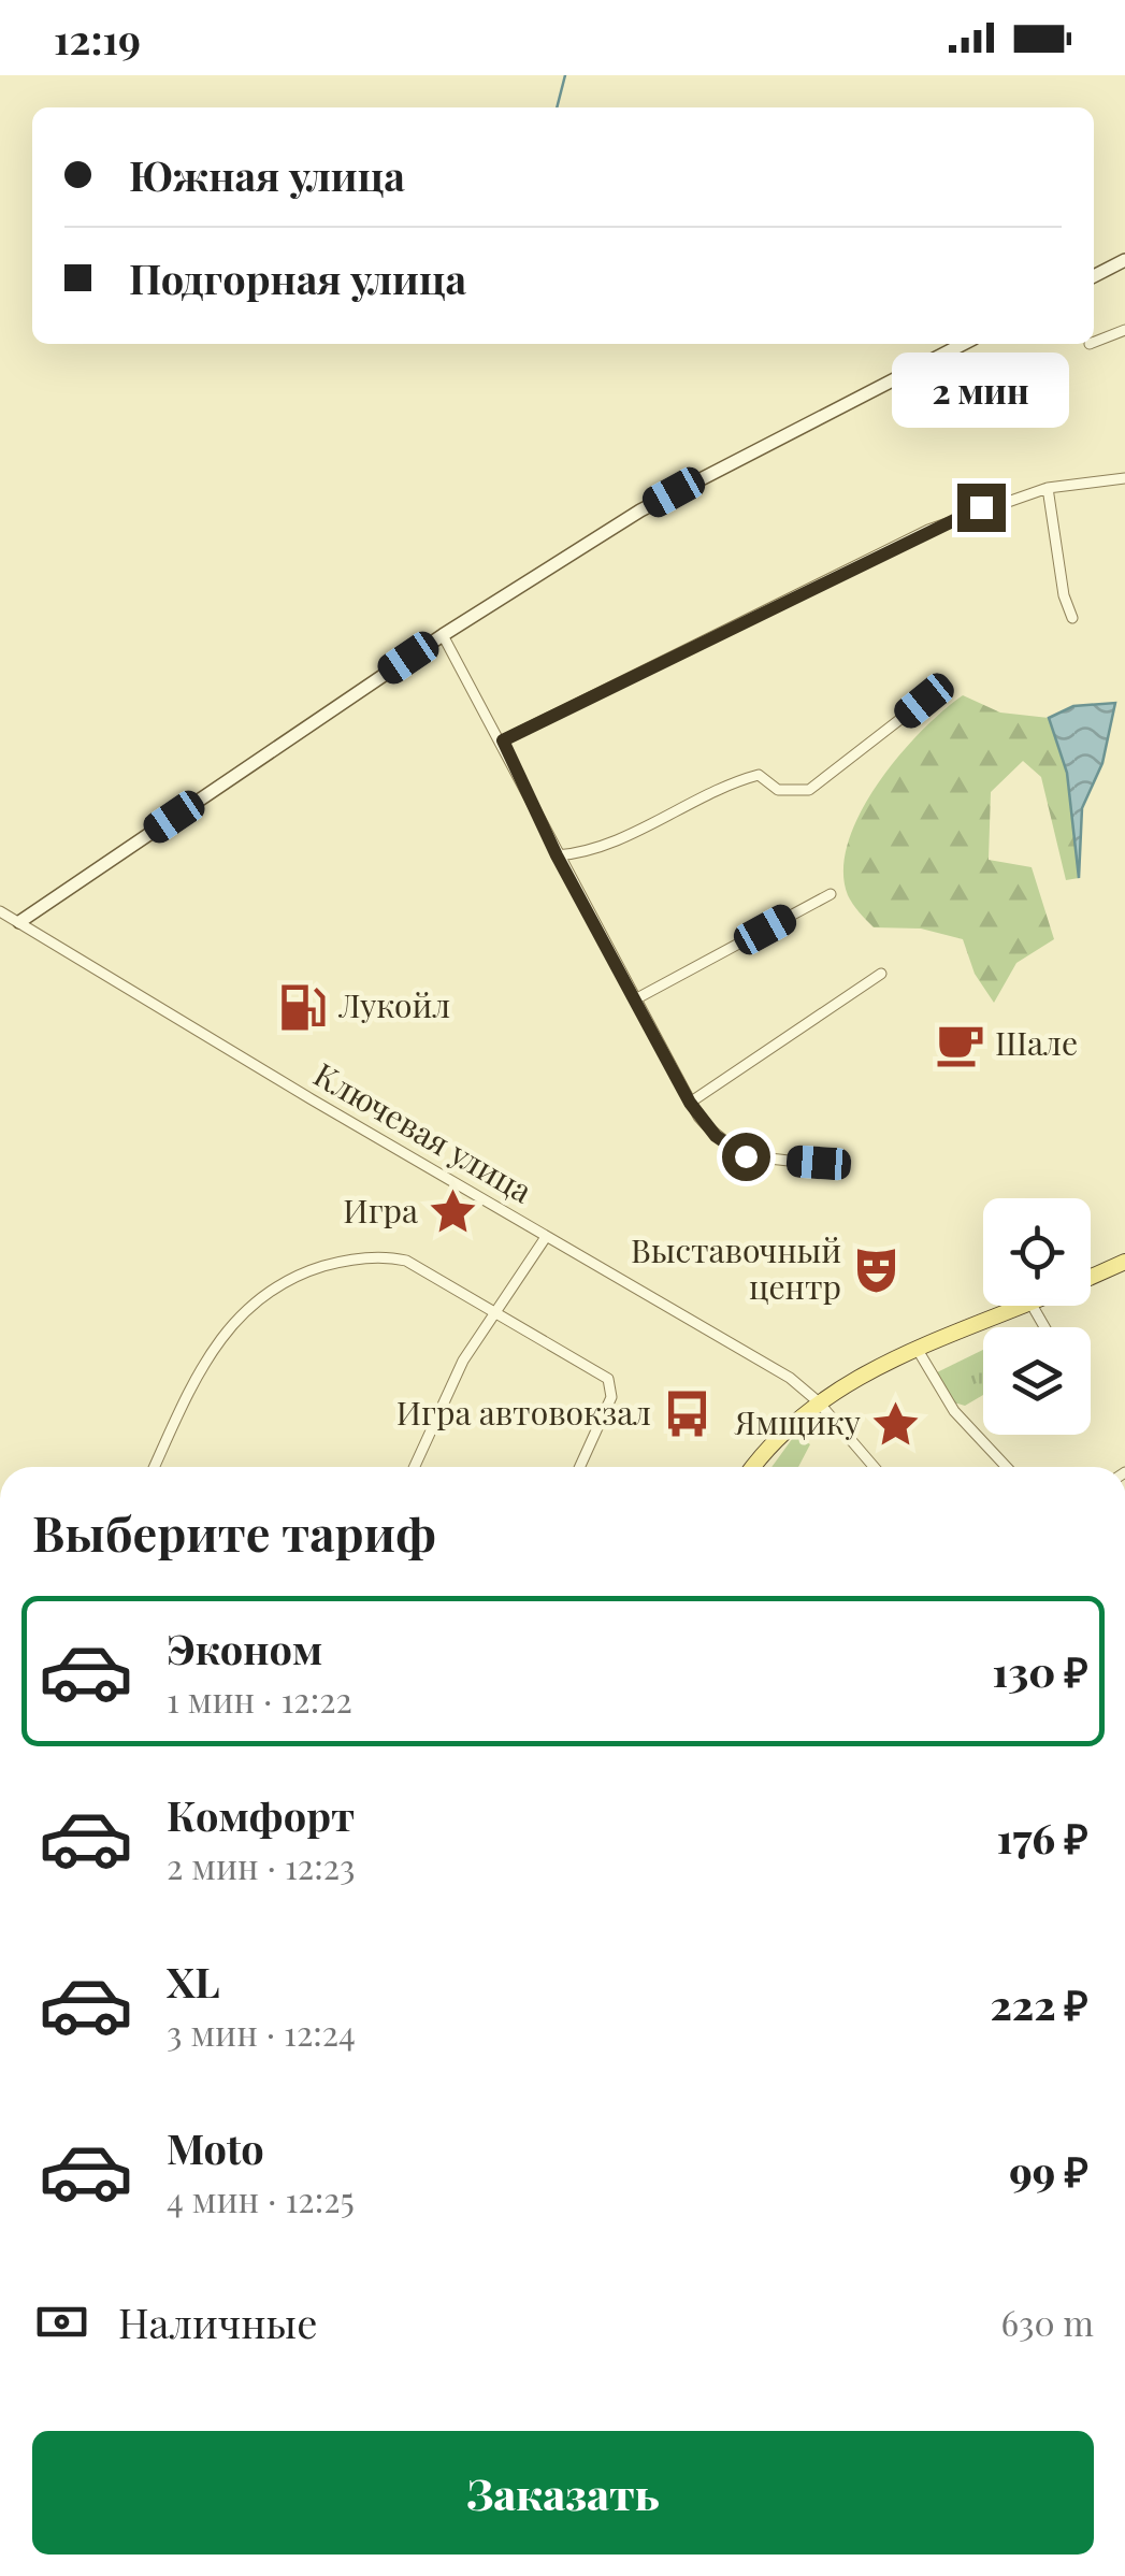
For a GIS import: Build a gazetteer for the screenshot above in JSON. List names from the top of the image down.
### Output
{
  "streets": {
    "street": ["Ключевая улица"]
  },
  "places": {
    "fuel station": ["Лукойл"],
    "cafe": ["Шале"],
    "place": ["Игра", "Ямщику"],
    "theatre": ["Выставочный центр"],
    "bus stop": ["Игра автовокзал"]
  },
  "page": {
    "status": "12:19",
    "banner": ["Южная улица", "Подгорная улица"],
    "bubble": "2 мин",
    "heading": "Выберите тариф",
    "list": [
      {
        "name": "Эконом",
        "note": "1 мин · 12:22",
        "value": "130 ₽"
      },
      {
        "name": "Комфорт",
        "note": "2 мин · 12:23",
        "value": "176 ₽"
      },
      {
        "name": "XL",
        "note": "3 мин · 12:24",
        "value": "222 ₽"
      },
      {
        "name": "Moto",
        "note": "4 мин · 12:25",
        "value": "99 ₽"
      }
    ],
    "pay": ["Наличные", "630 m"],
    "buttons": "Заказать"
  }
}
